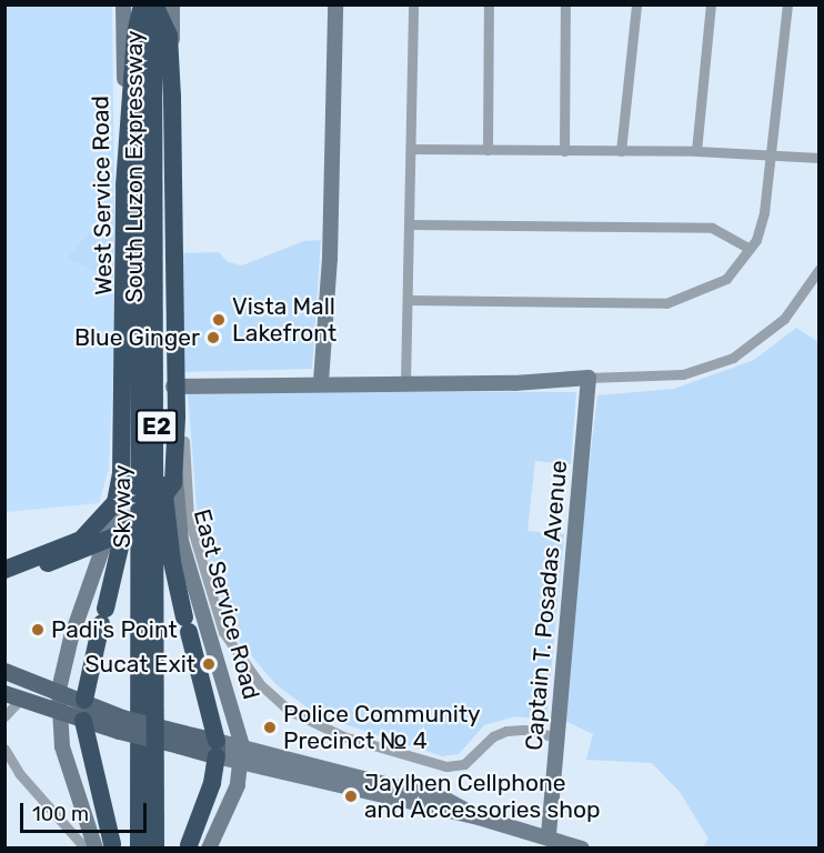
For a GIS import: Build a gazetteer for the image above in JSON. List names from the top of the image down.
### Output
{
  "streets": {
    "highway": ["South Luzon Expressway", "E2", "Skyway"],
    "main road": ["West Service Road", "East Service Road", "Captain T. Posadas Avenue"]
  },
  "crossings": [
    ["South Luzon Expressway", "Skyway"]
  ],
  "places": [
    "Vista Mall Lakefront",
    "Blue Ginger",
    "Padi's Point",
    "Sucat Exit",
    "Police Community Precinct № 4",
    "Jaylhen Cellphone and Accessories shop"
  ],
  "scale_bar": "100 m"
}
